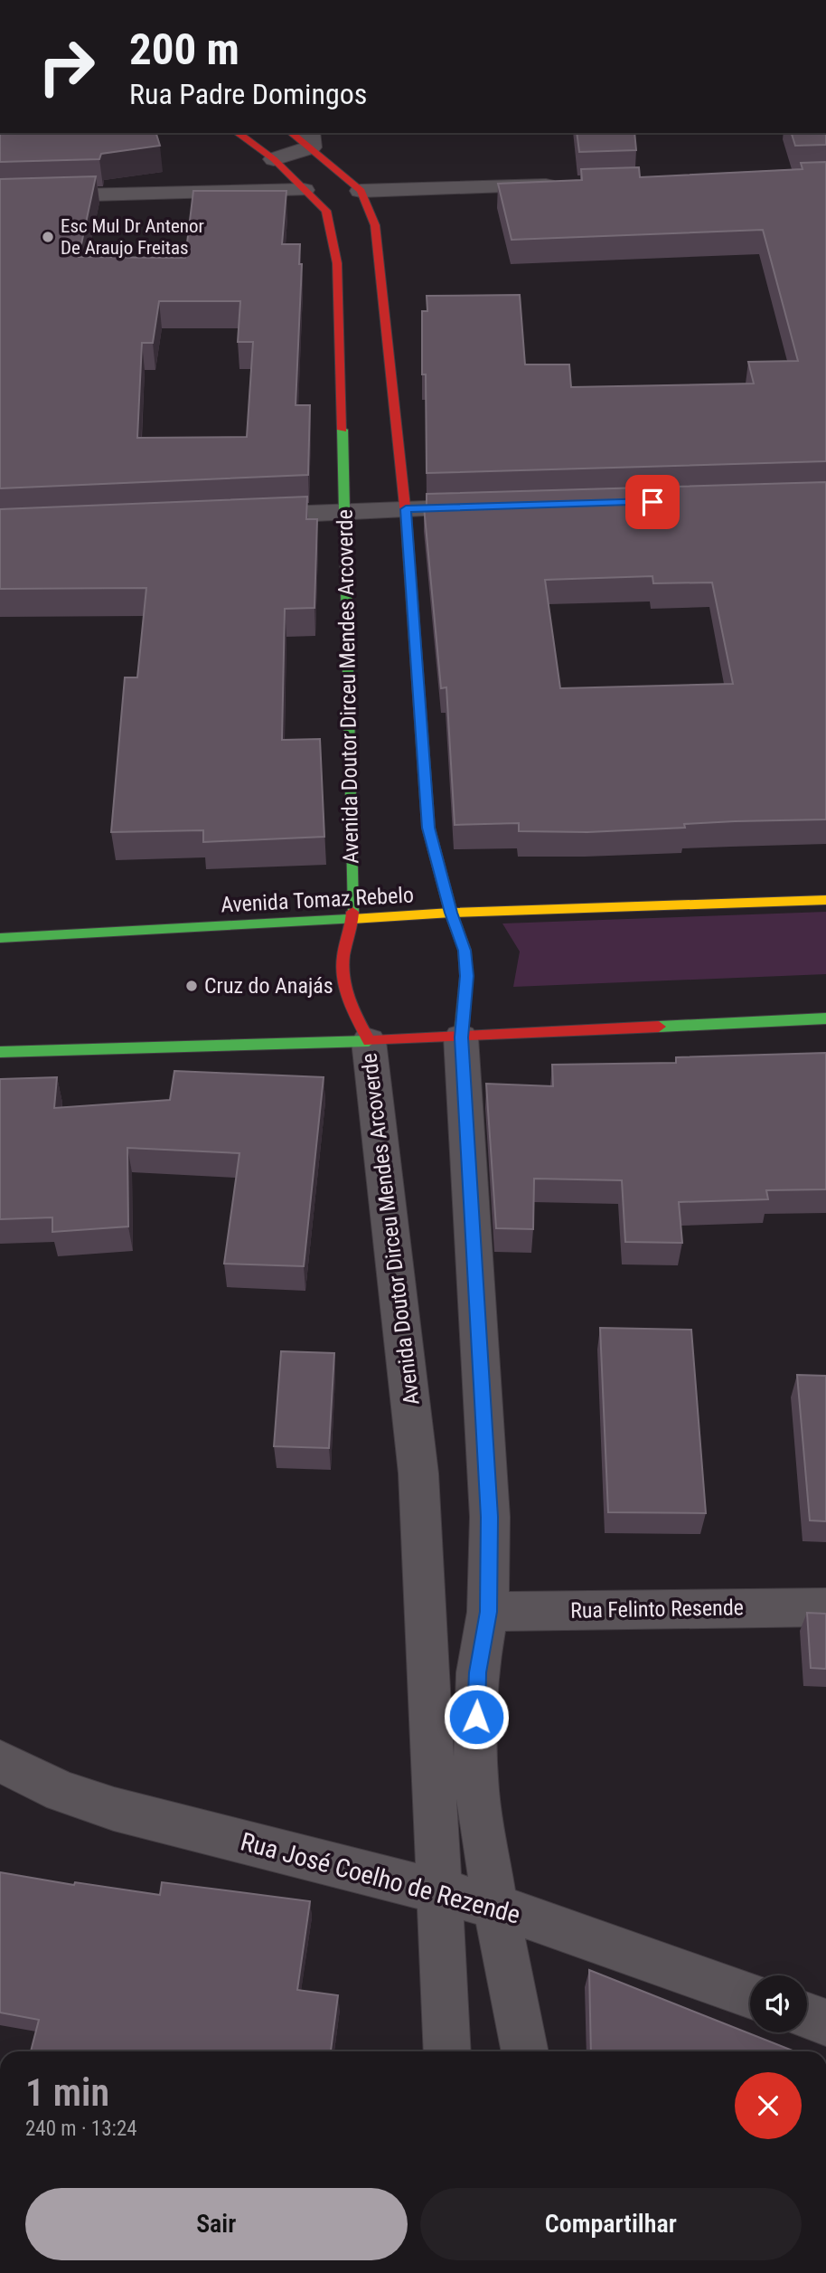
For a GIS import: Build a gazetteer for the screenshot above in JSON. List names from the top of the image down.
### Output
{
  "streets": {
    "main road": ["Avenida Doutor Dirceu Mendes Arcoverde", "Avenida Tomaz Rebelo"],
    "street": ["Rua Felinto Resende", "Rua José Coelho de Rezende"]
  },
  "crossings": [
    ["Avenida Doutor Dirceu Mendes Arcoverde", "Avenida Tomaz Rebelo"],
    ["Avenida Doutor Dirceu Mendes Arcoverde", "Rua José Coelho de Rezende"]
  ],
  "places": ["Esc Mul Dr Antenor De Araujo Freitas", "Cruz do Anajás"],
  "page": {
    "turn": ["200 m", "Rua Padre Domingos"],
    "heading": ["1 min", "240 m · 13:24"],
    "buttons": ["Sair", "Compartilhar"]
  }
}
